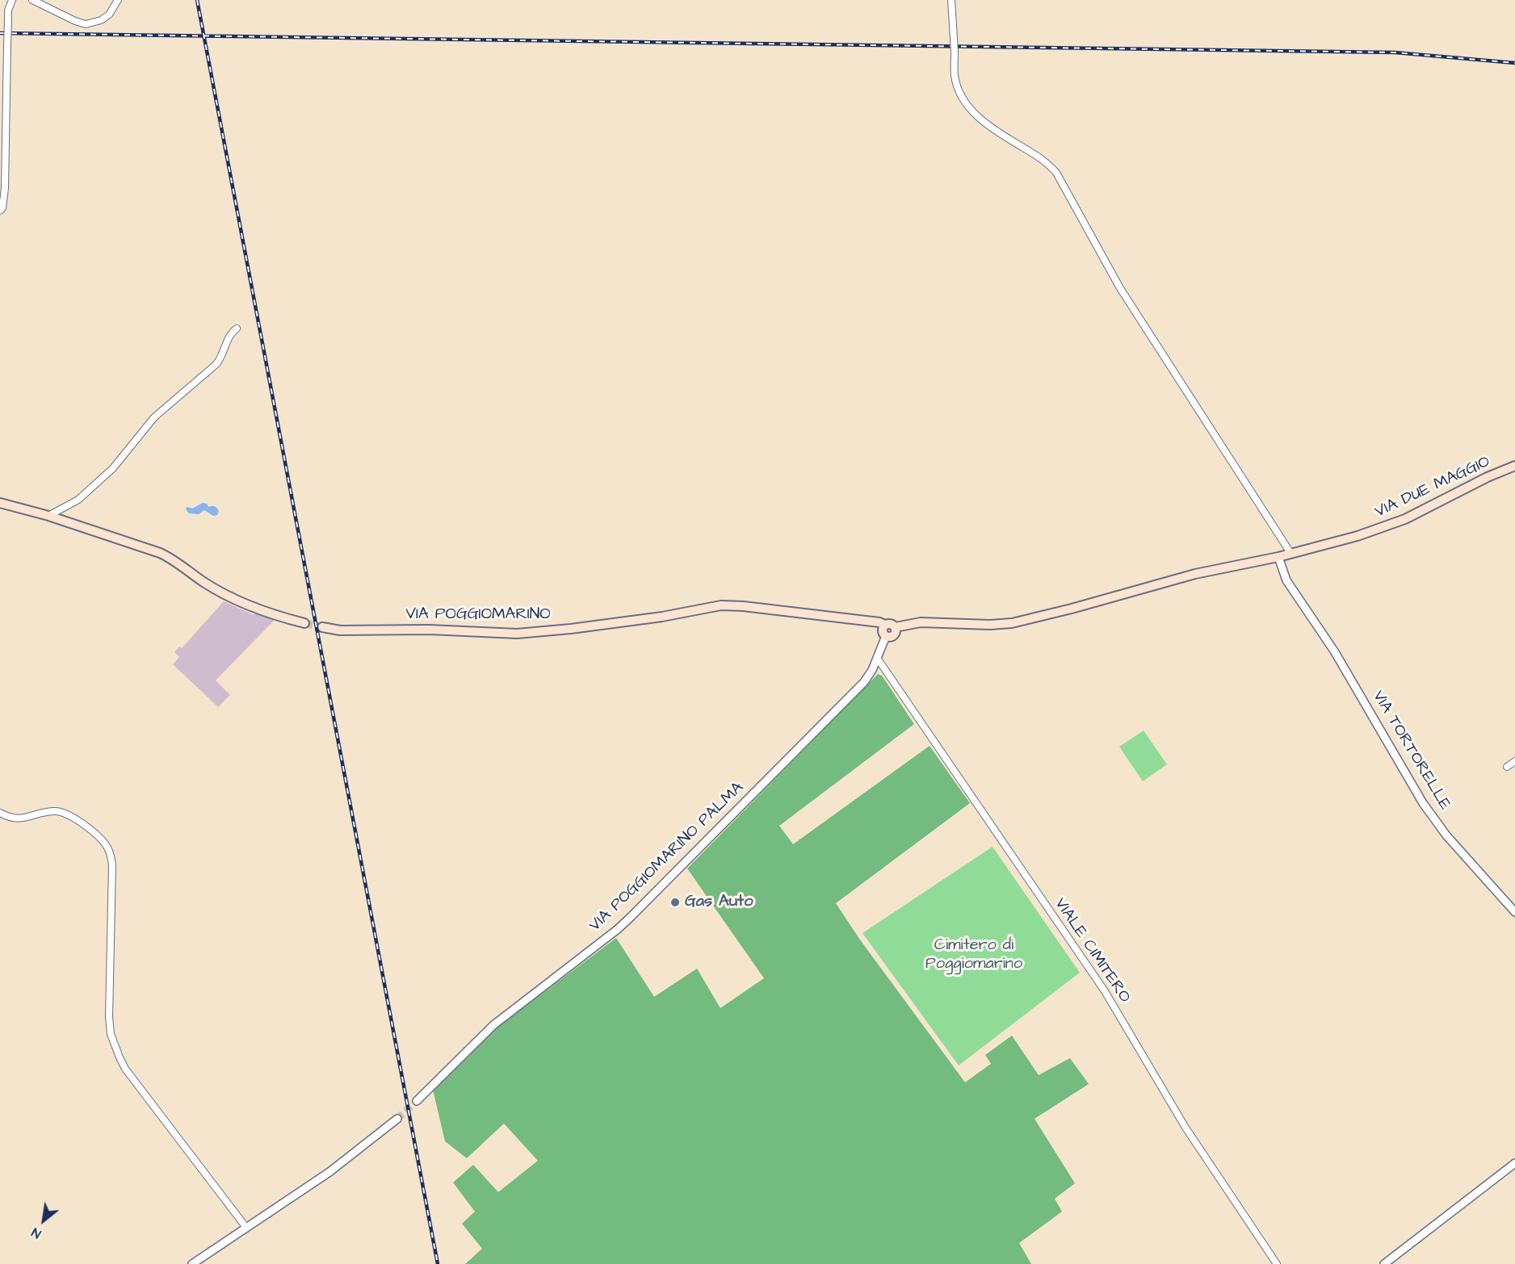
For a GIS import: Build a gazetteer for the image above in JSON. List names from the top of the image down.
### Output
{
  "streets": {
    "main road": ["VIA DUE MAGGIO", "VIA POGGIOMARINO"],
    "street": ["VIA TORTORELLE", "VIA POGGIOMARINO PALMA", "VIALE CIMITERO"]
  },
  "crossings": [
    ["VIA DUE MAGGIO", "VIA POGGIOMARINO"],
    ["VIA DUE MAGGIO", "VIA TORTORELLE"],
    ["VIA DUE MAGGIO", "VIA POGGIOMARINO PALMA"],
    ["VIA POGGIOMARINO", "VIA POGGIOMARINO PALMA"],
    ["VIA POGGIOMARINO PALMA", "VIALE CIMITERO"]
  ],
  "parks": ["Cimitero di Poggiomarino"],
  "places": ["Gas Auto"],
  "north": "bottom left"
}
